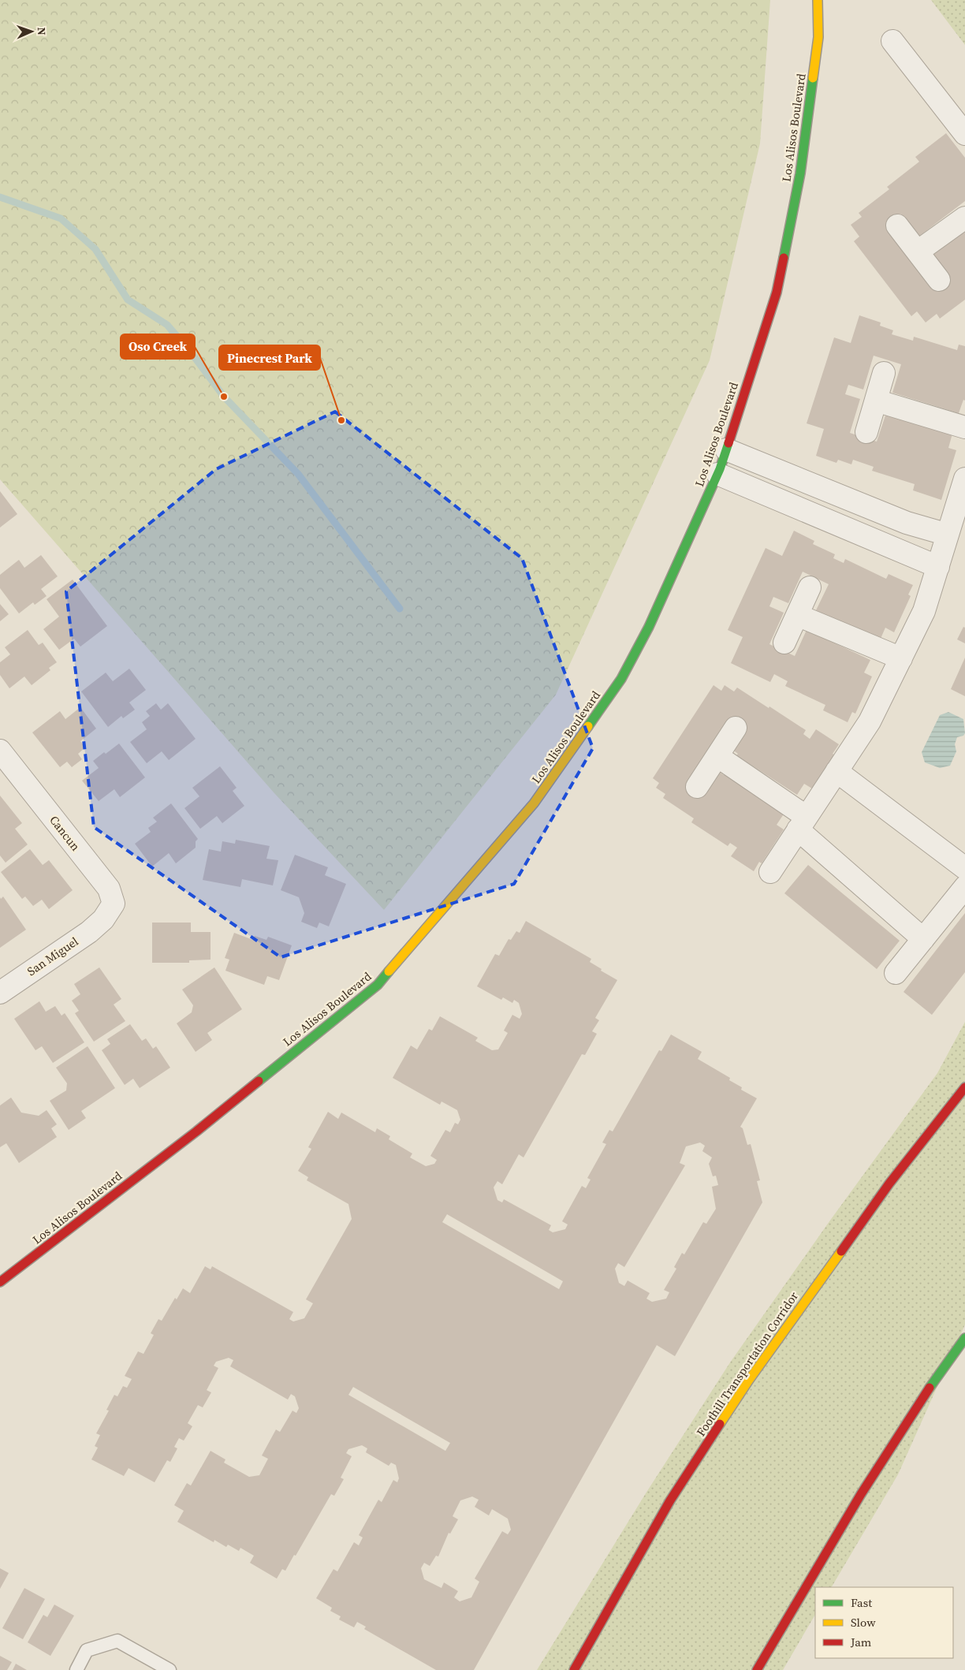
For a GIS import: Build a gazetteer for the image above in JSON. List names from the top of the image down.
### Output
{
  "streets": {
    "main road": ["Los Alisos Boulevard", "Foothill Transportation Corridor"],
    "street": ["Cancun", "San Miguel"]
  },
  "crossings": [
    ["Cancun", "San Miguel"]
  ],
  "places": ["Oso Creek", "Pinecrest Park"],
  "legend": ["Fast", "Slow", "Jam"],
  "north": "right"
}
